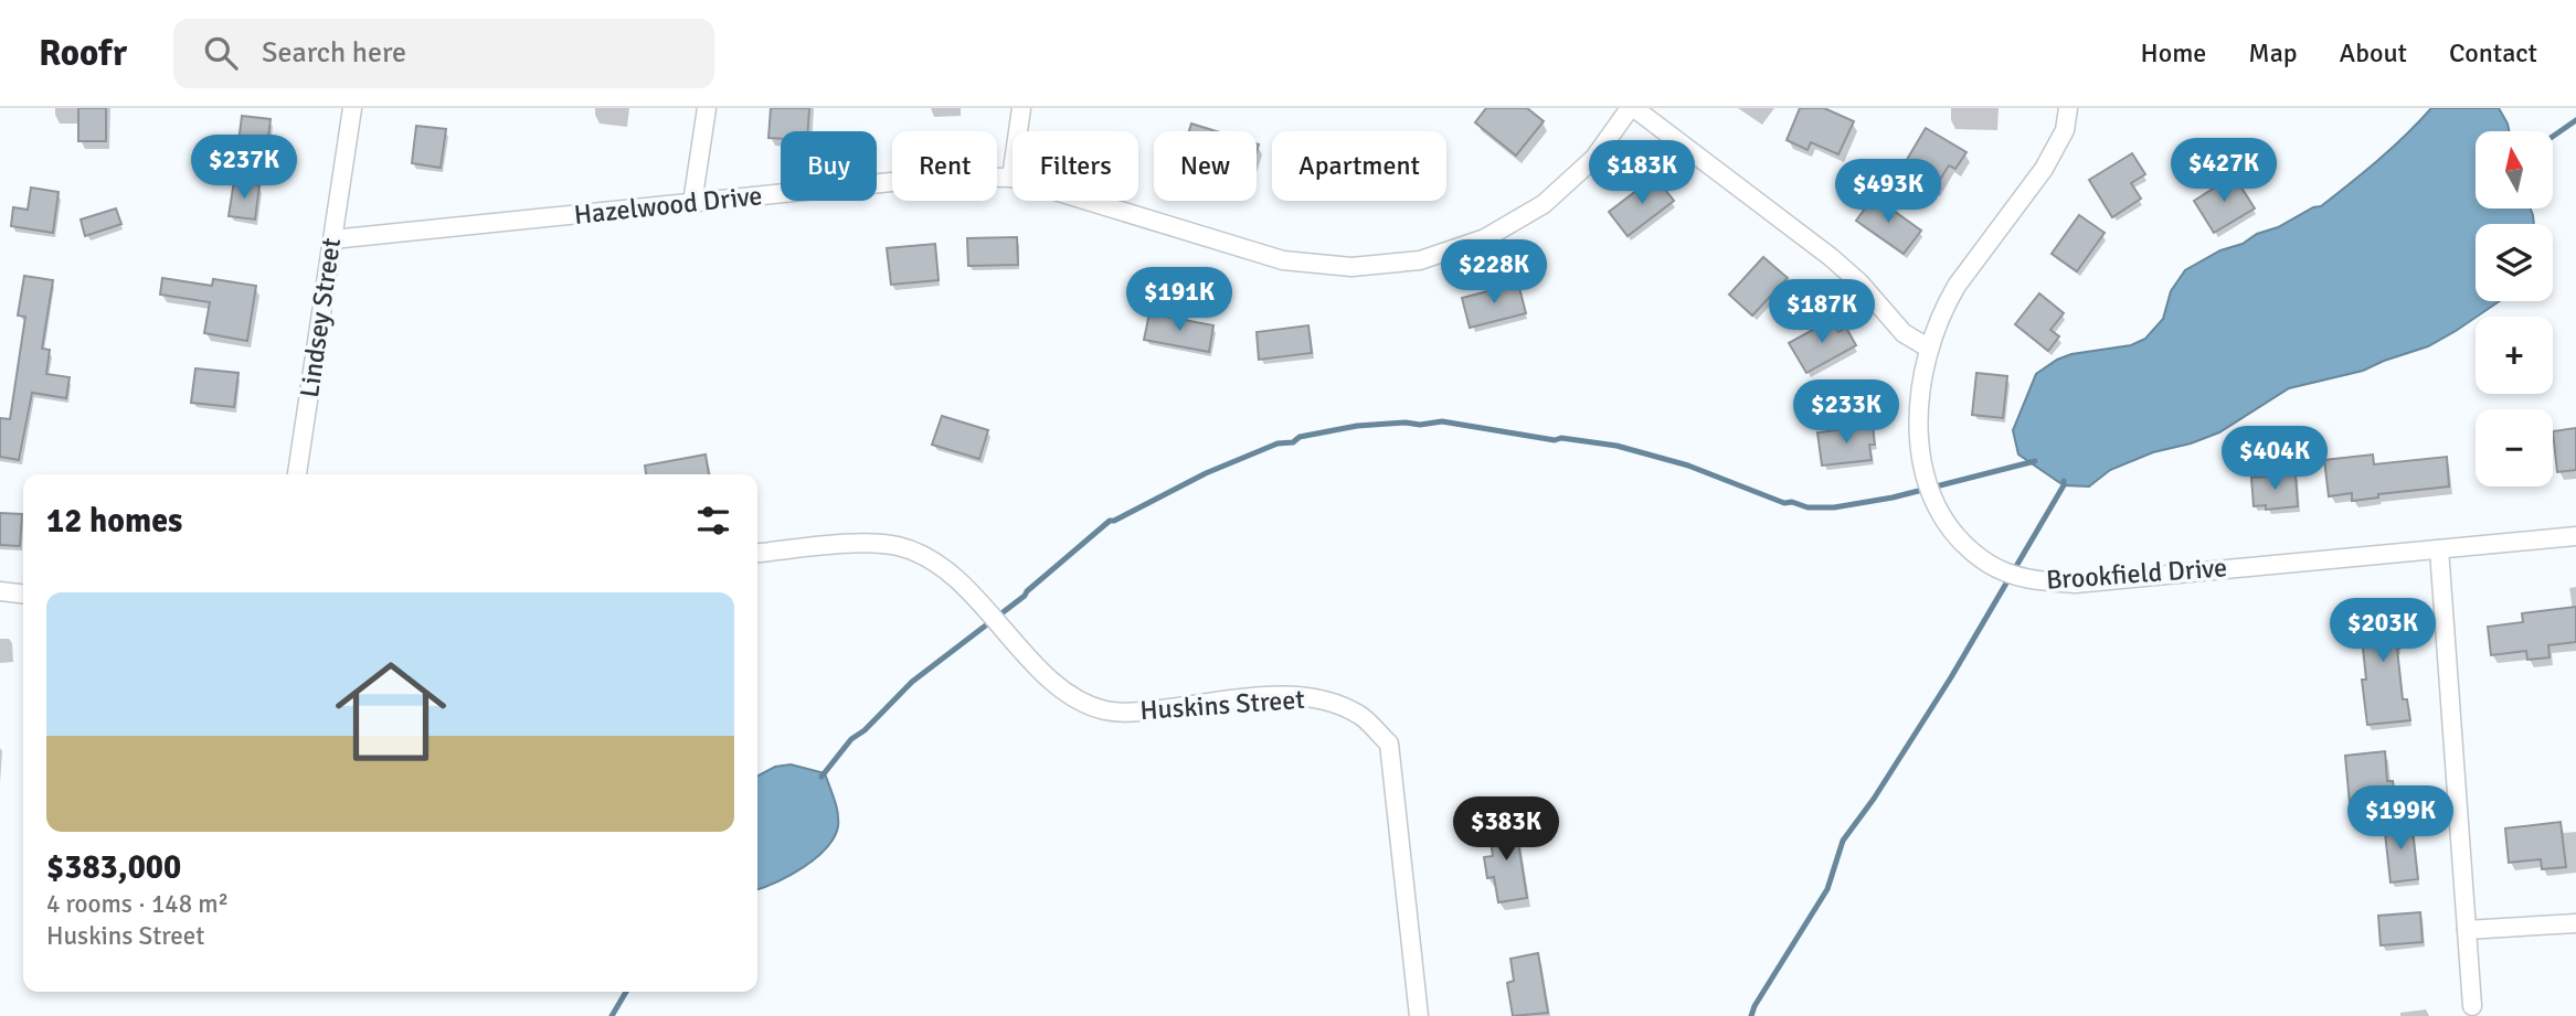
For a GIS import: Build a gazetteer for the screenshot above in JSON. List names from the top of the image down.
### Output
{
  "streets": {
    "street": [
      "Hazelwood Drive",
      "Lindsey Street",
      "Brookfield Drive",
      "Huskins Street"
    ]
  },
  "crossings": [
    ["Hazelwood Drive", "Lindsey Street"]
  ],
  "north": "top",
  "page": {
    "header": "Roofr",
    "search": "Search here",
    "nav": [
      "Home",
      "Map",
      "About",
      "Contact"
    ],
    "map_buttons": ["+", "−"],
    "chip": [
      "Buy",
      "Rent",
      "Filters",
      "New",
      "Apartment"
    ],
    "price": [
      "$237K",
      "$427K",
      "$183K",
      "$493K",
      "$228K",
      "$191K",
      "$187K",
      "$233K",
      "$404K",
      "$203K",
      "$199K",
      "$383K"
    ],
    "heading": "12 homes",
    "list": [
      {
        "name": "$383,000",
        "note": "4 rooms · 148 m² · Huskins Street"
      }
    ]
  }
}
